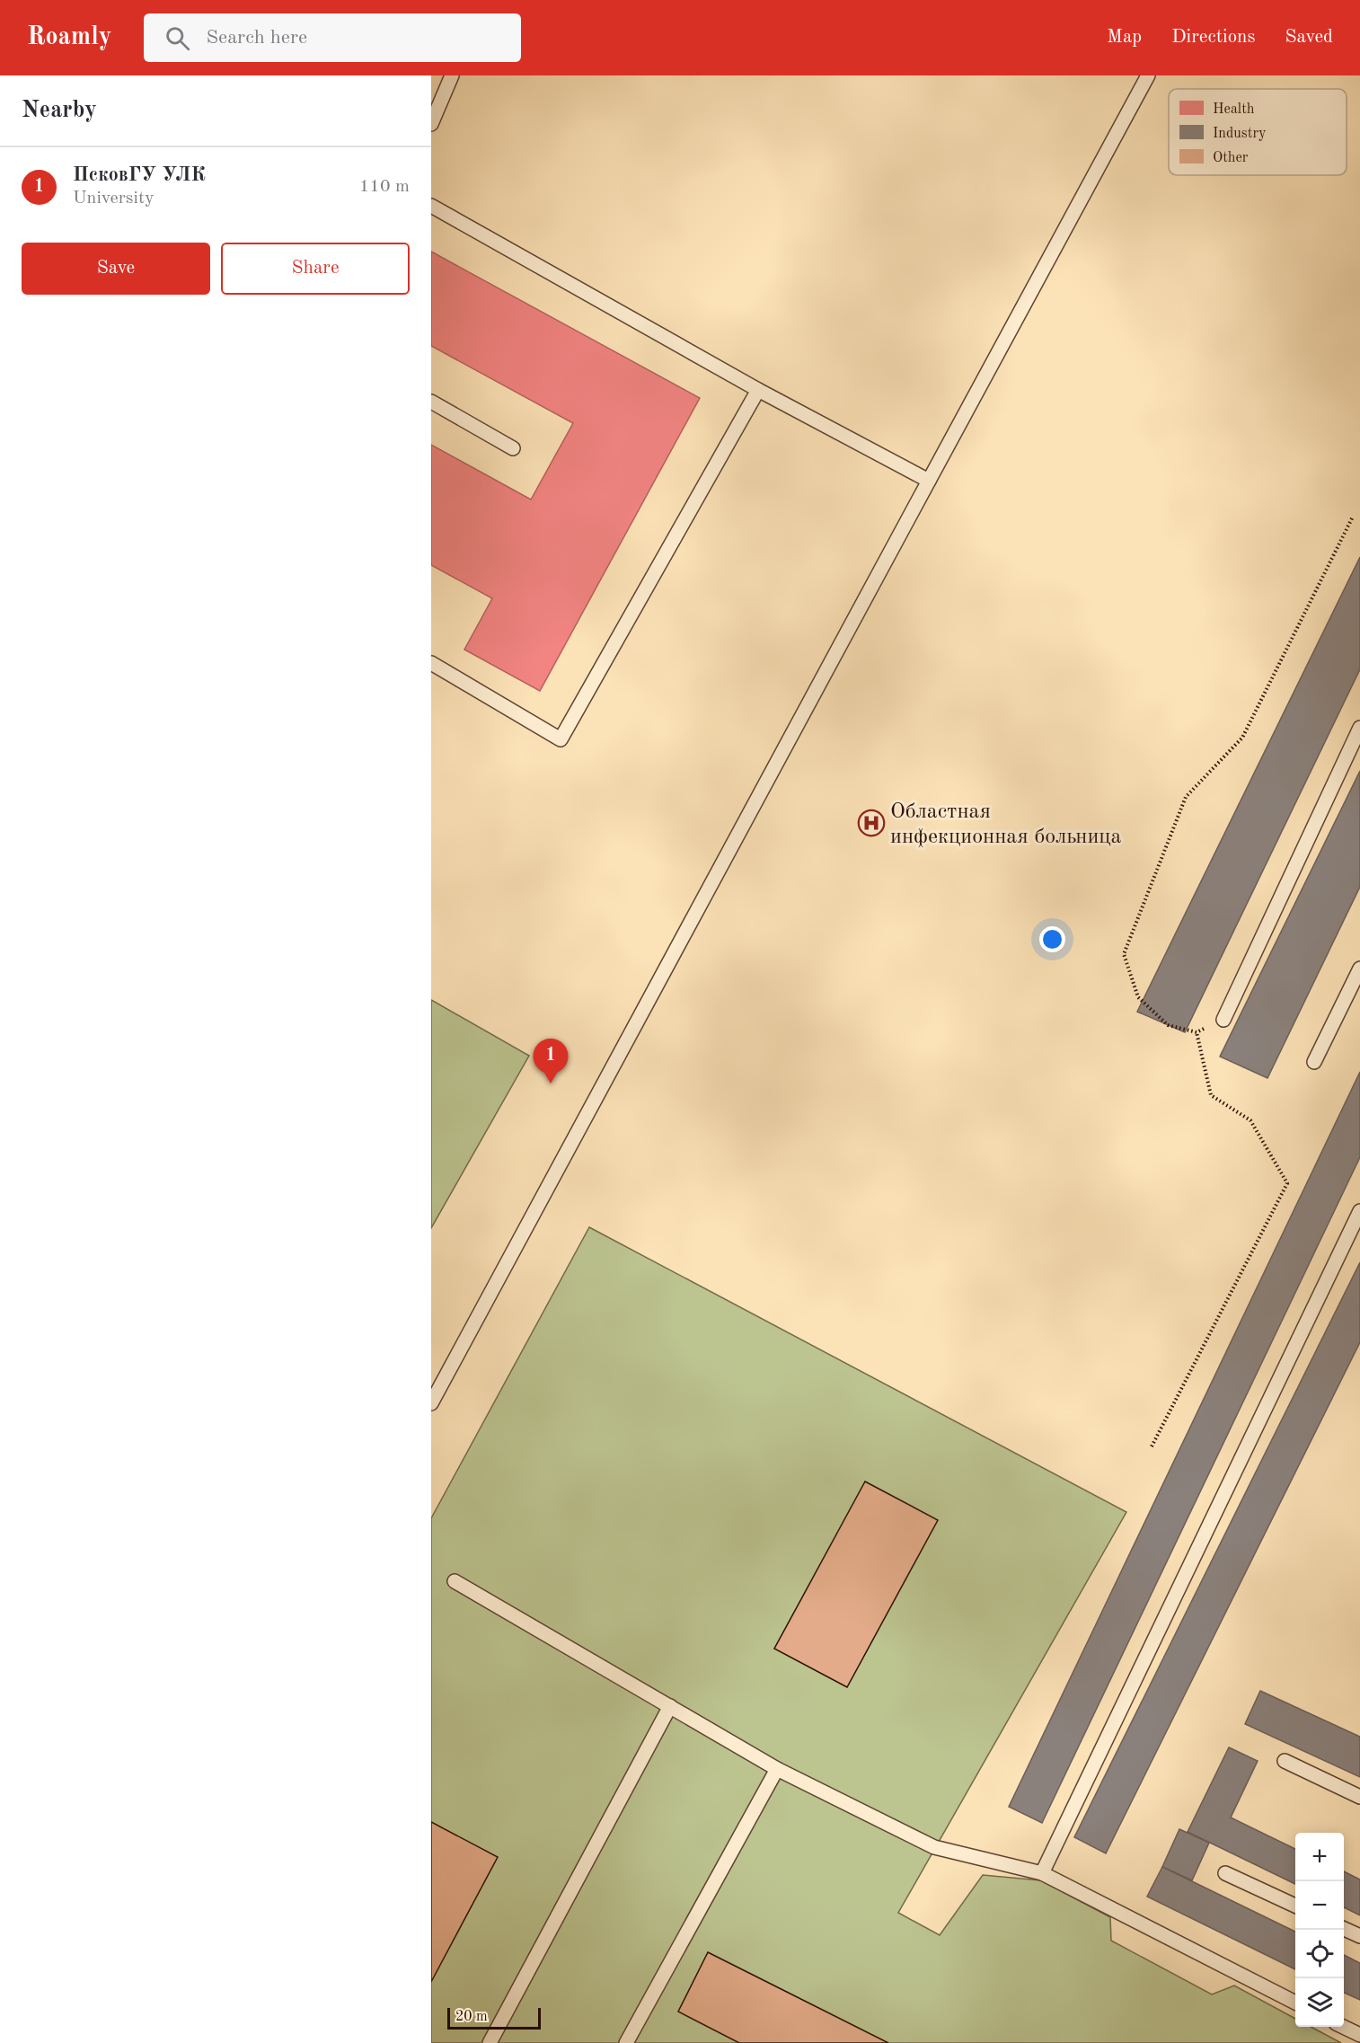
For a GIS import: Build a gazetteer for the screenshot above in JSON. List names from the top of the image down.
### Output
{
  "places": {
    "hospital": ["Областная инфекционная больница"]
  },
  "legend": ["Health", "Industry", "Other"],
  "scale_bar": "20 m",
  "page": {
    "header": "Roamly",
    "search": "Search here",
    "nav": ["Map", "Directions", "Saved"],
    "heading": "Nearby",
    "list": [
      {
        "mark": "1",
        "name": "ПсковГУ УЛК",
        "note": "University",
        "value": "110 m"
      }
    ],
    "buttons": ["Save", "Share"],
    "pins": "1",
    "map_buttons": ["+", "−"],
    "scale": "20 m"
  }
}
